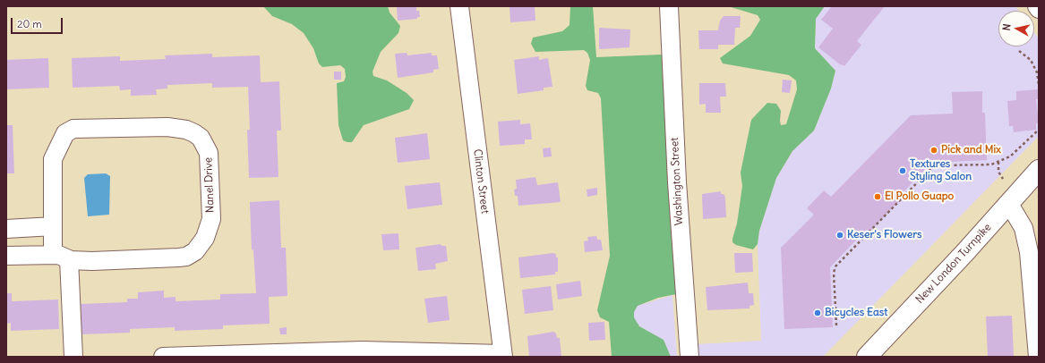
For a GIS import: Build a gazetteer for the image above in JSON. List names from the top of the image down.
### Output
{
  "streets": {
    "main road": ["New London Turnpike"],
    "street": ["Clinton Street", "Washington Street", "Nanel Drive"]
  },
  "places": [
    "Pick and Mix",
    "Textures Styling Salon",
    "El Pollo Guapo",
    "Keser's Flowers",
    "Bicycles East"
  ],
  "scale_bar": "20 m",
  "north": "left"
}
